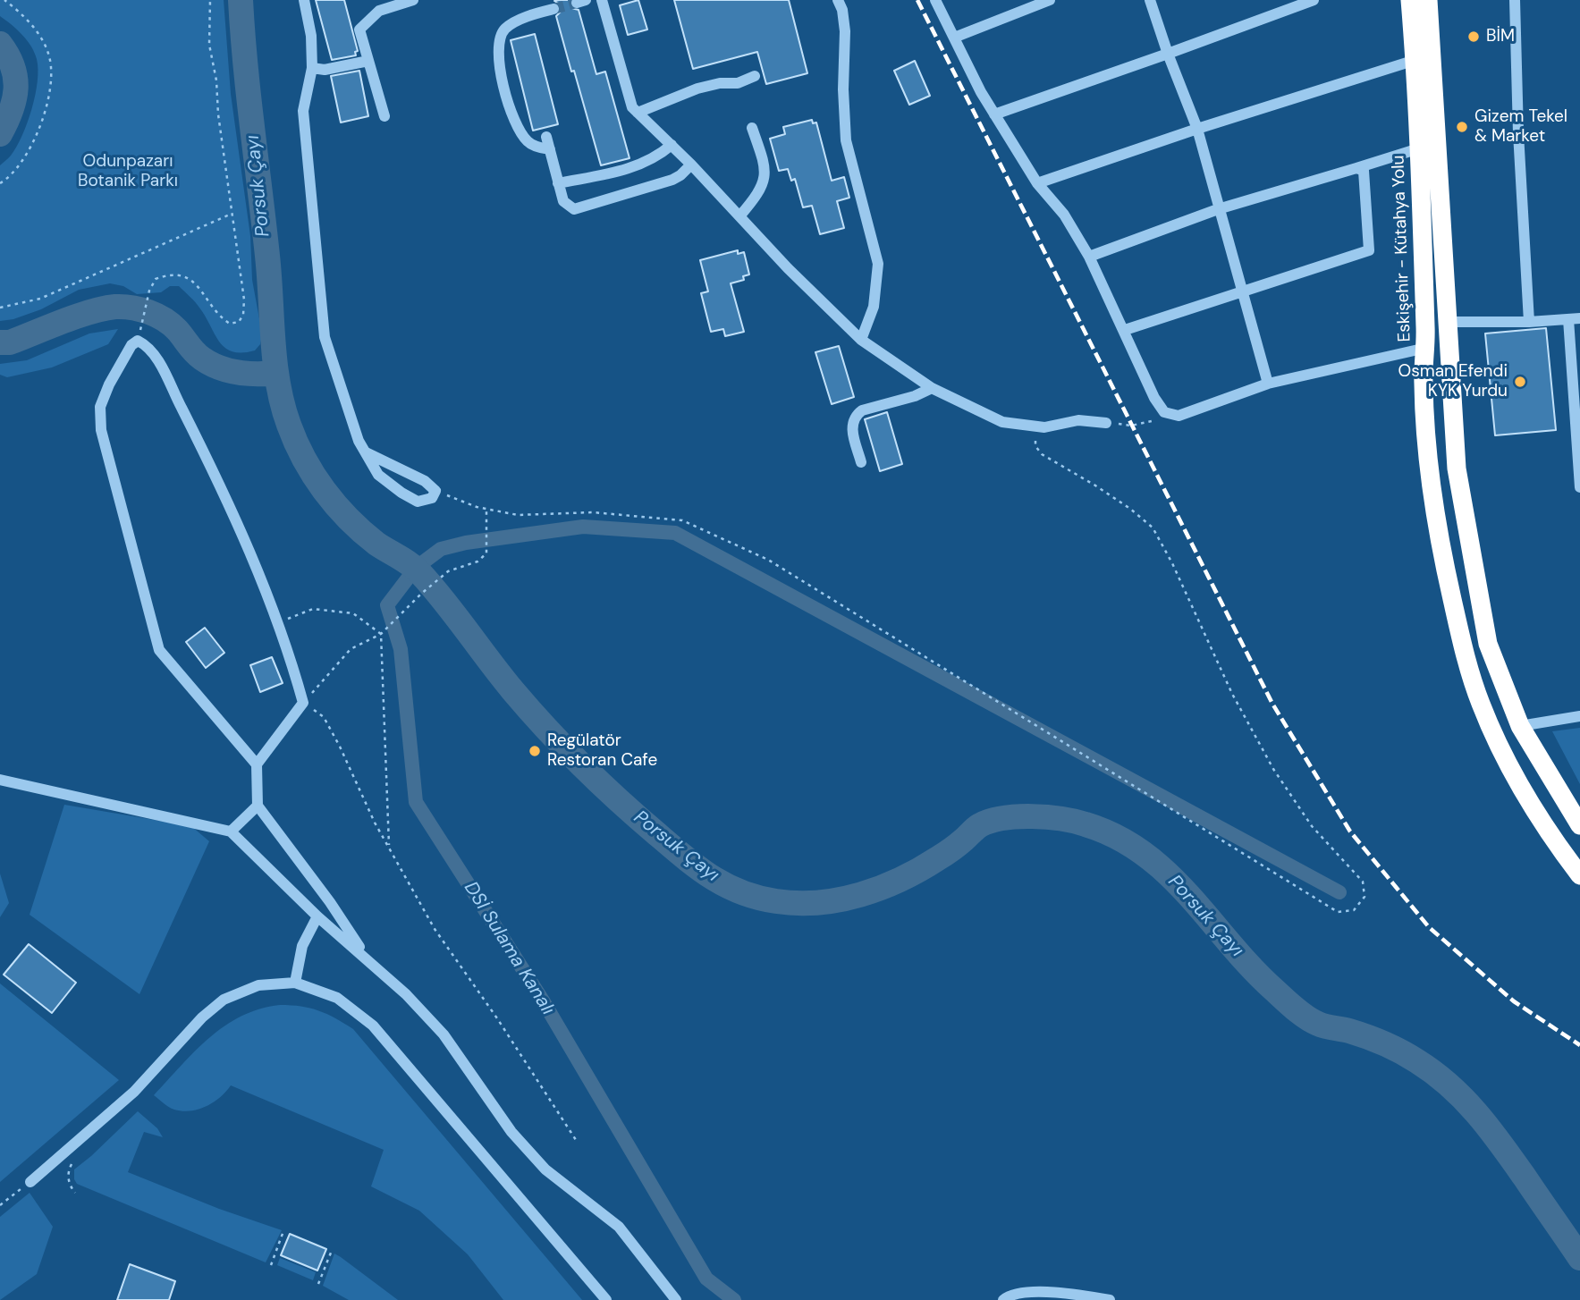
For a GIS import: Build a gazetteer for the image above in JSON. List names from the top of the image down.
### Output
{
  "streets": {
    "highway": ["Eskişehir - Kütahya Yolu"]
  },
  "water": ["Porsuk Çayı", "DSİ Sulama Kanalı"],
  "parks": ["Odunpazarı Botanik Parkı"],
  "places": [
    "BİM",
    "Gizem Tekel & Market",
    "Osman Efendi KYK Yurdu",
    "Regülatör Restoran Cafe"
  ]
}
